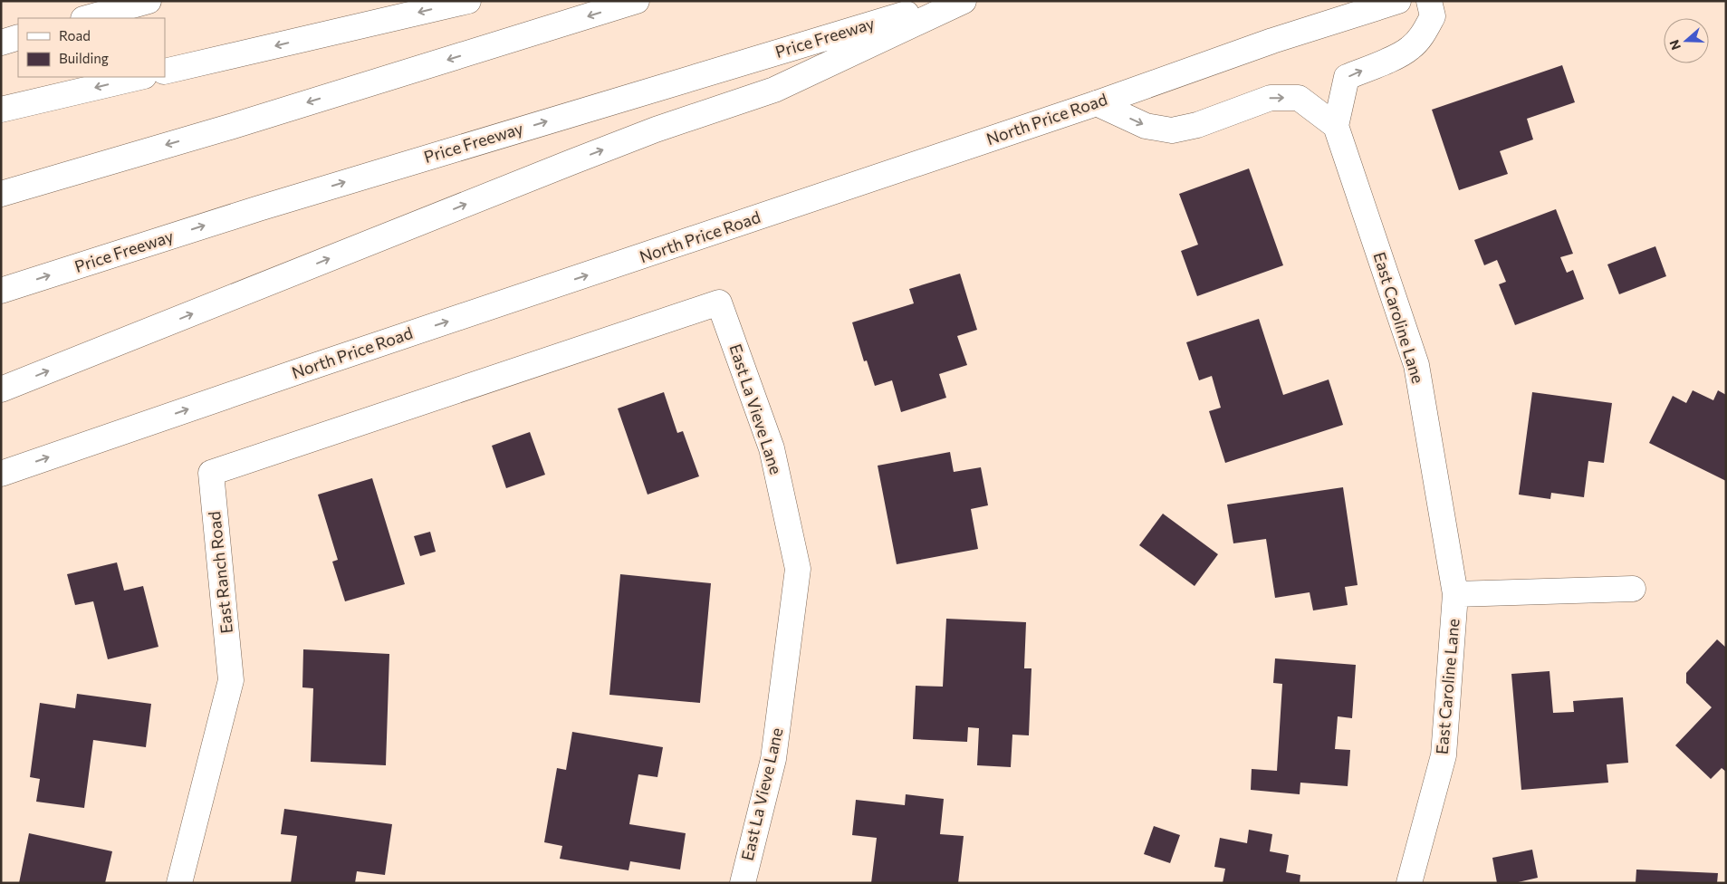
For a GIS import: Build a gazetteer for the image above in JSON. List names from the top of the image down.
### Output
{
  "streets": {
    "main road": [
      "Price Freeway",
      "North Price Road",
      "East Caroline Lane",
      "East La Vieve Lane",
      "East Ranch Road"
    ]
  },
  "crossings": [
    ["East La Vieve Lane", "East Ranch Road"]
  ],
  "legend": ["Road", "Building"],
  "north": "left"
}
